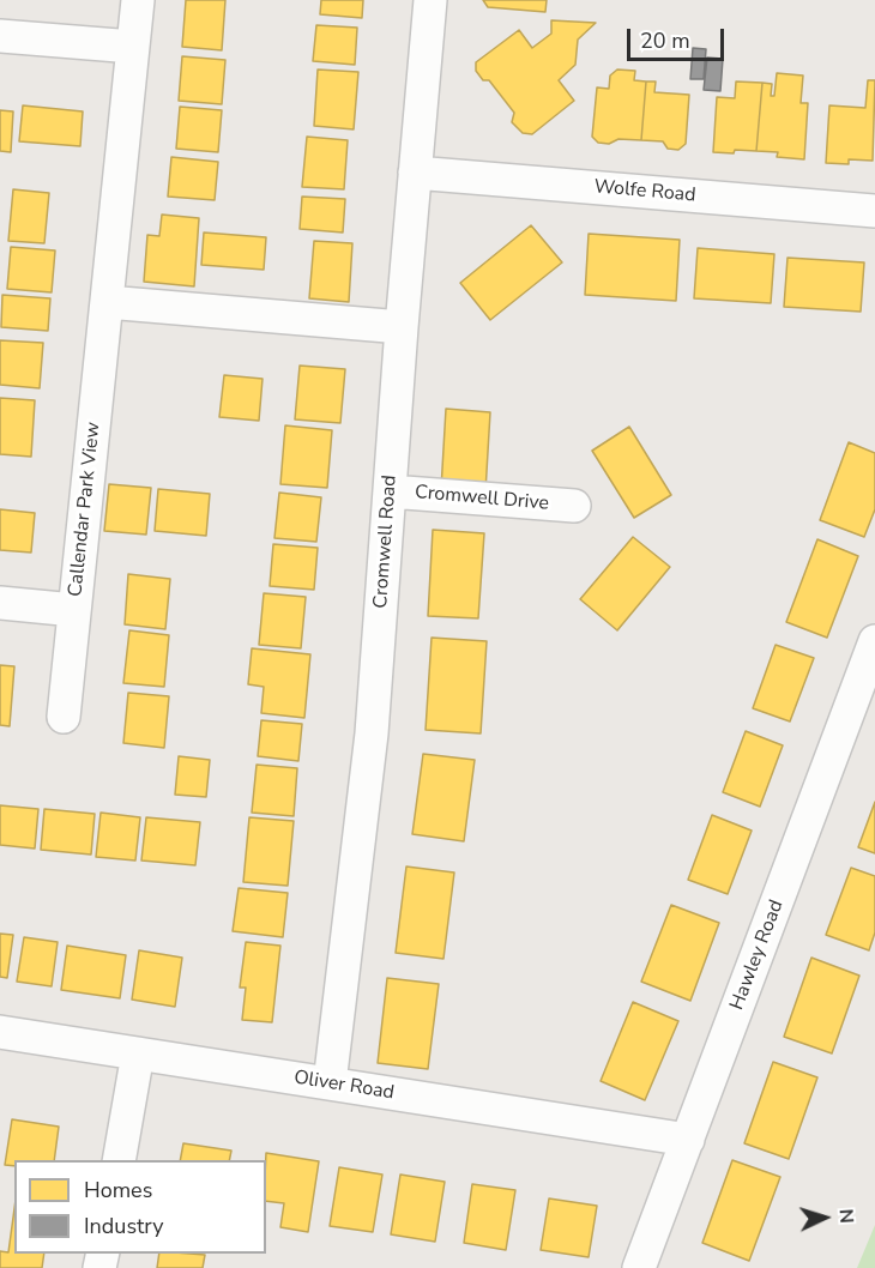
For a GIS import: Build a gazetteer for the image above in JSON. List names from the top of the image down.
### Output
{
  "streets": {
    "street": [
      "Wolfe Road",
      "Cromwell Drive",
      "Callendar Park View",
      "Cromwell Road",
      "Hawley Road",
      "Oliver Road"
    ]
  },
  "crossings": [
    ["Wolfe Road", "Cromwell Road"],
    ["Cromwell Drive", "Cromwell Road"],
    ["Cromwell Road", "Oliver Road"],
    ["Hawley Road", "Oliver Road"]
  ],
  "legend": ["Homes", "Industry"],
  "scale_bar": "20 m",
  "north": "right"
}
